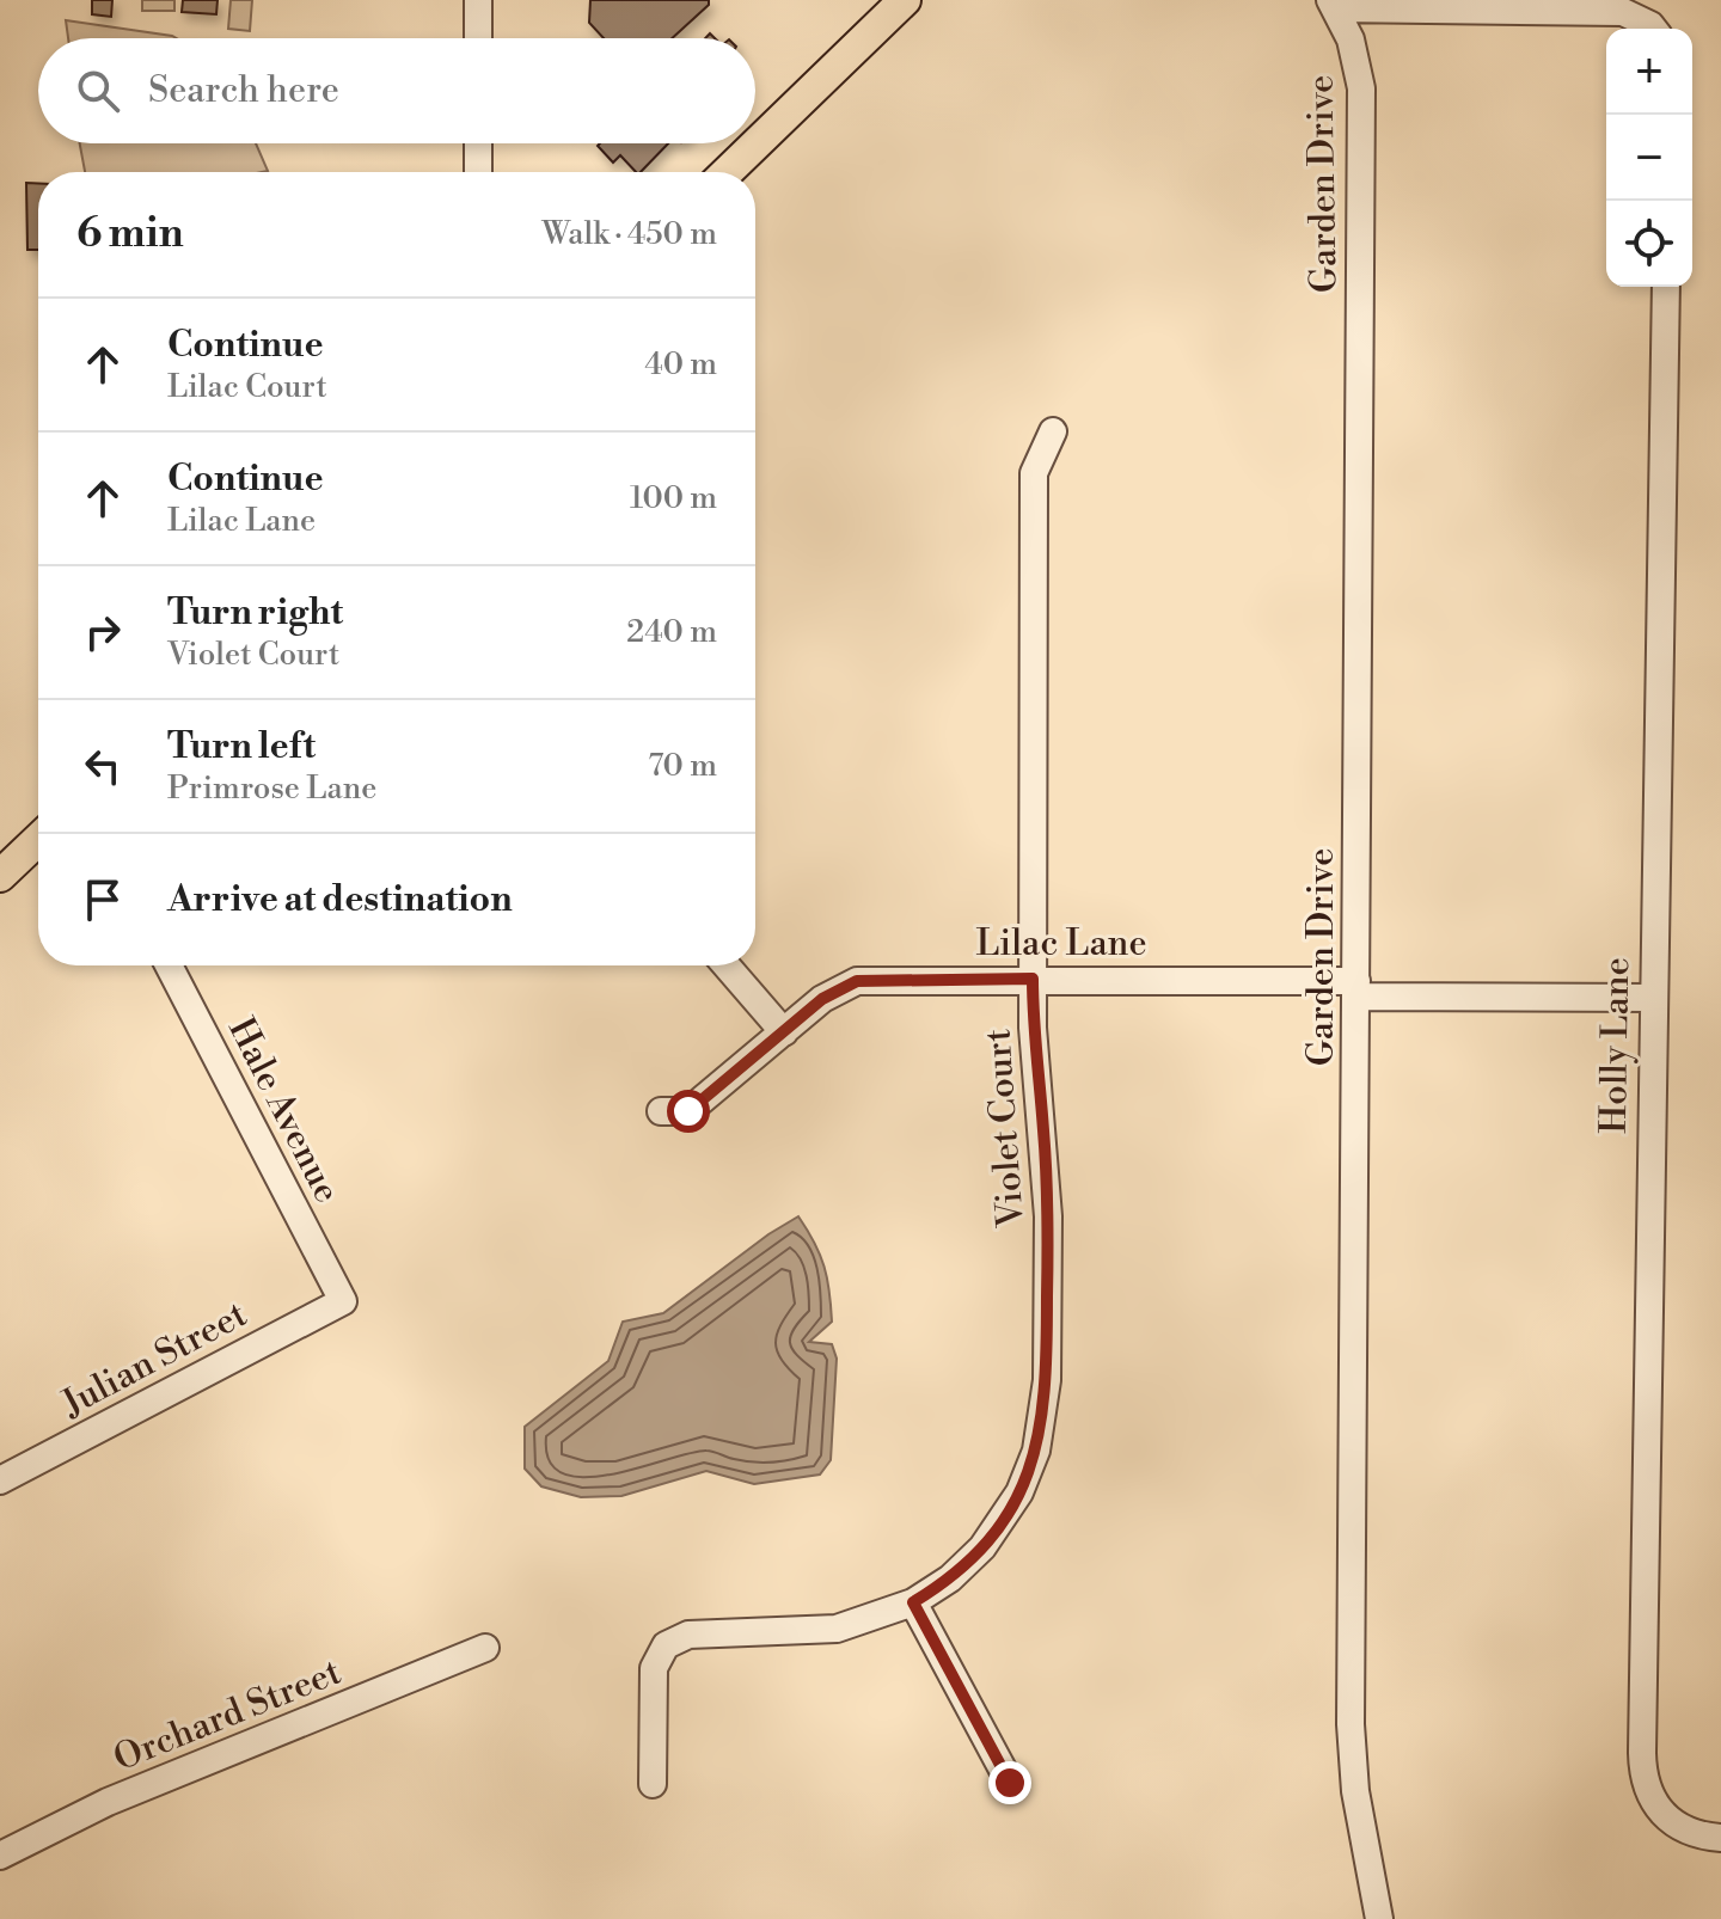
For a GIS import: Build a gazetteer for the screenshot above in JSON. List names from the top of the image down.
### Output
{
  "streets": {
    "street": [
      "Garden Drive",
      "Lilac Lane",
      "Holly Lane",
      "Hale Avenue",
      "Violet Court",
      "Julian Street",
      "Orchard Street"
    ]
  },
  "crossings": [
    ["Garden Drive", "Lilac Lane"],
    ["Lilac Lane", "Holly Lane"],
    ["Lilac Lane", "Violet Court"],
    ["Hale Avenue", "Julian Street"]
  ],
  "page": {
    "map_buttons": ["+", "−"],
    "search": "Search here",
    "heading": ["6 min", "Walk · 450 m"],
    "list": [
      ["Continue", "Lilac Court", "40 m"],
      ["Continue", "Lilac Lane", "100 m"],
      ["Turn right", "Violet Court", "240 m"],
      ["Turn left", "Primrose Lane", "70 m"],
      "Arrive at destination"
    ]
  }
}
